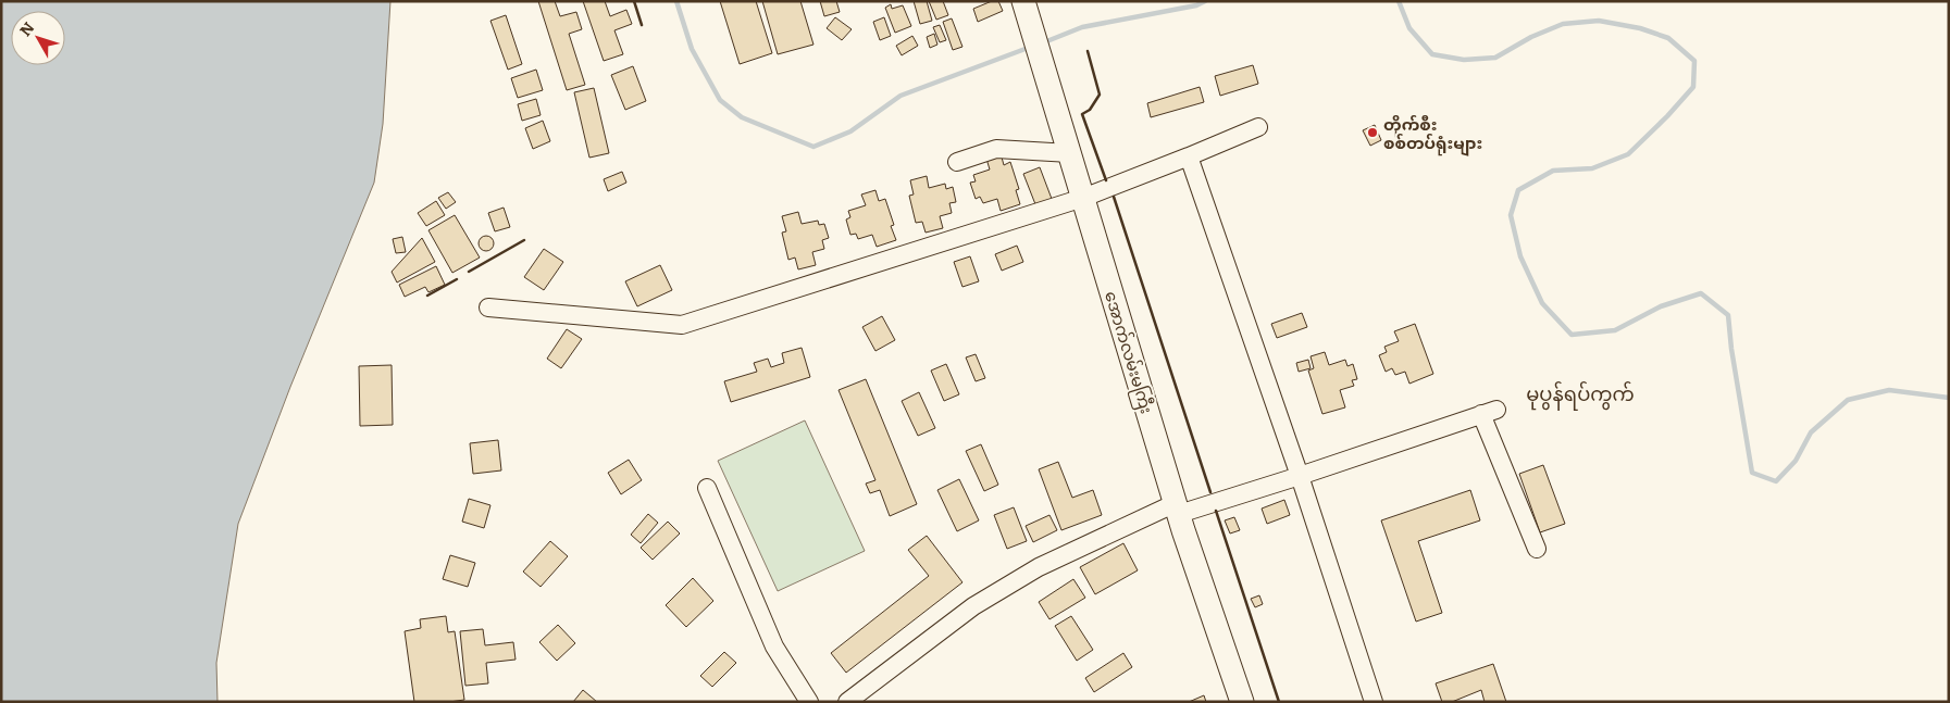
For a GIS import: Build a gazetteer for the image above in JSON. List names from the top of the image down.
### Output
{
  "streets": {
    "main road": ["အောက်လမ်းမကြီး"]
  },
  "districts": ["မုပွန်ရပ်ကွက်"],
  "places": ["တိုက်စီး စစ်တပ်ရုံးများ"],
  "north": "top left"
}
